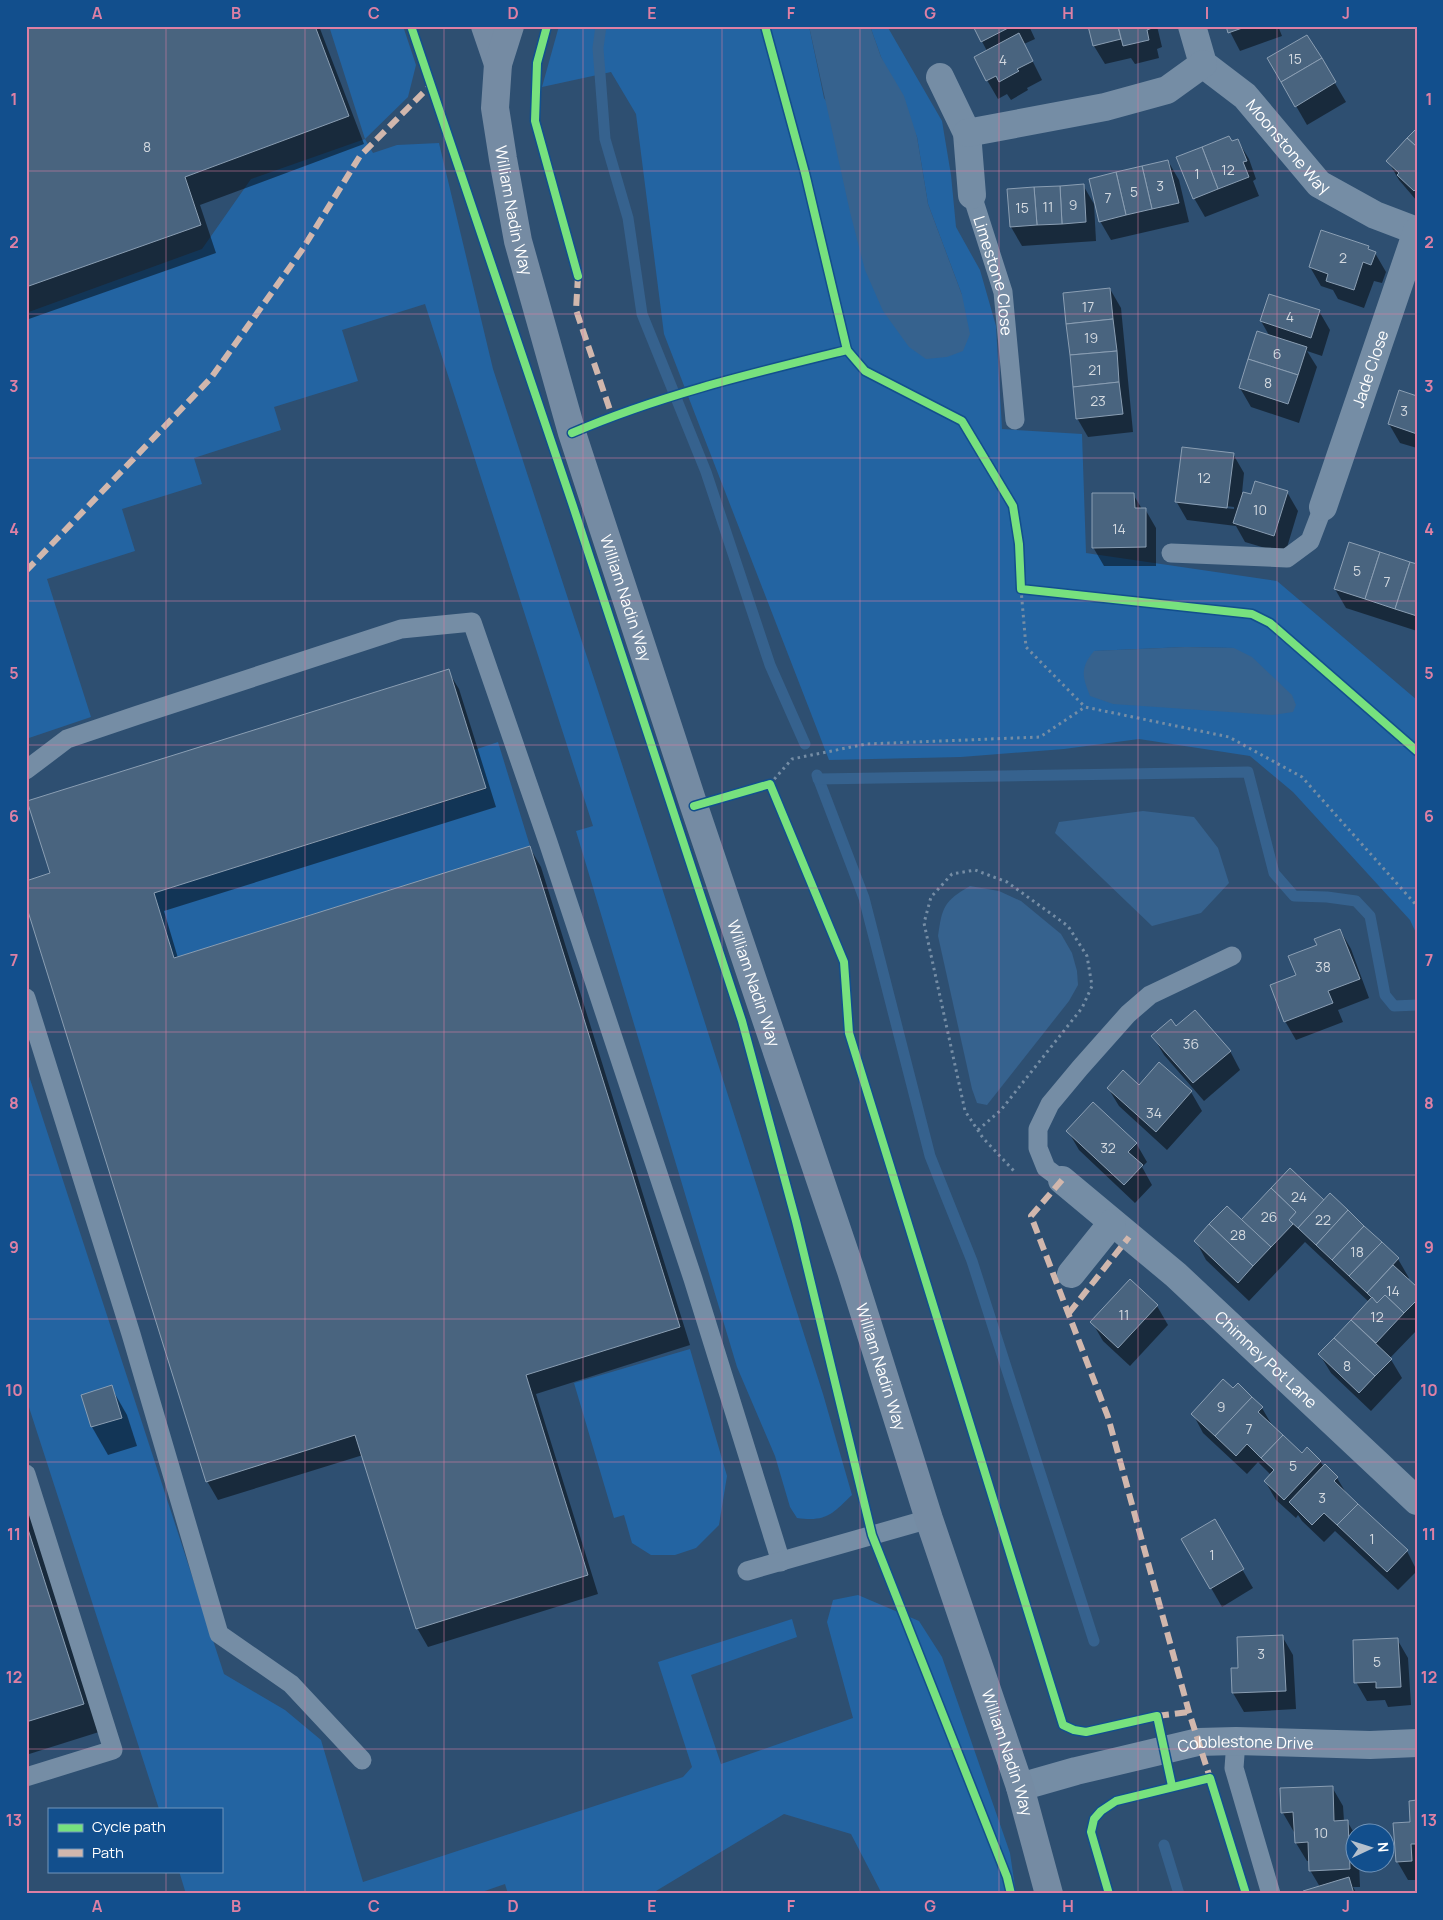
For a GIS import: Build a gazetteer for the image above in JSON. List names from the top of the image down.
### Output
{
  "streets": {
    "main road": ["William Nadin Way"],
    "street": [
      "Moonstone Way",
      "Limestone Close",
      "Jade Close",
      "Chimney Pot Lane",
      "Cobblestone Drive"
    ]
  },
  "crossings": [
    ["Moonstone Way", "Jade Close"],
    ["William Nadin Way", "Cobblestone Drive"]
  ],
  "house_numbers": [
    "15",
    "4",
    "8",
    "12",
    "1",
    "3",
    "5",
    "7",
    "9",
    "11",
    "15",
    "2",
    "17",
    "4",
    "19",
    "6",
    "21",
    "8",
    "23",
    "3",
    "12",
    "10",
    "14",
    "5",
    "7",
    "38",
    "36",
    "34",
    "32",
    "24",
    "26",
    "22",
    "28",
    "18",
    "14",
    "11",
    "12",
    "8",
    "9",
    "7",
    "5",
    "3",
    "1",
    "1",
    "3",
    "5",
    "10"
  ],
  "legend": ["Cycle path", "Path"],
  "north": "right",
  "grid": {
    "columns": [
      "A",
      "B",
      "C",
      "D",
      "E",
      "F",
      "G",
      "H",
      "I",
      "J"
    ],
    "rows": [
      "1",
      "2",
      "3",
      "4",
      "5",
      "6",
      "7",
      "8",
      "9",
      "10",
      "11",
      "12",
      "13"
    ]
  }
}
